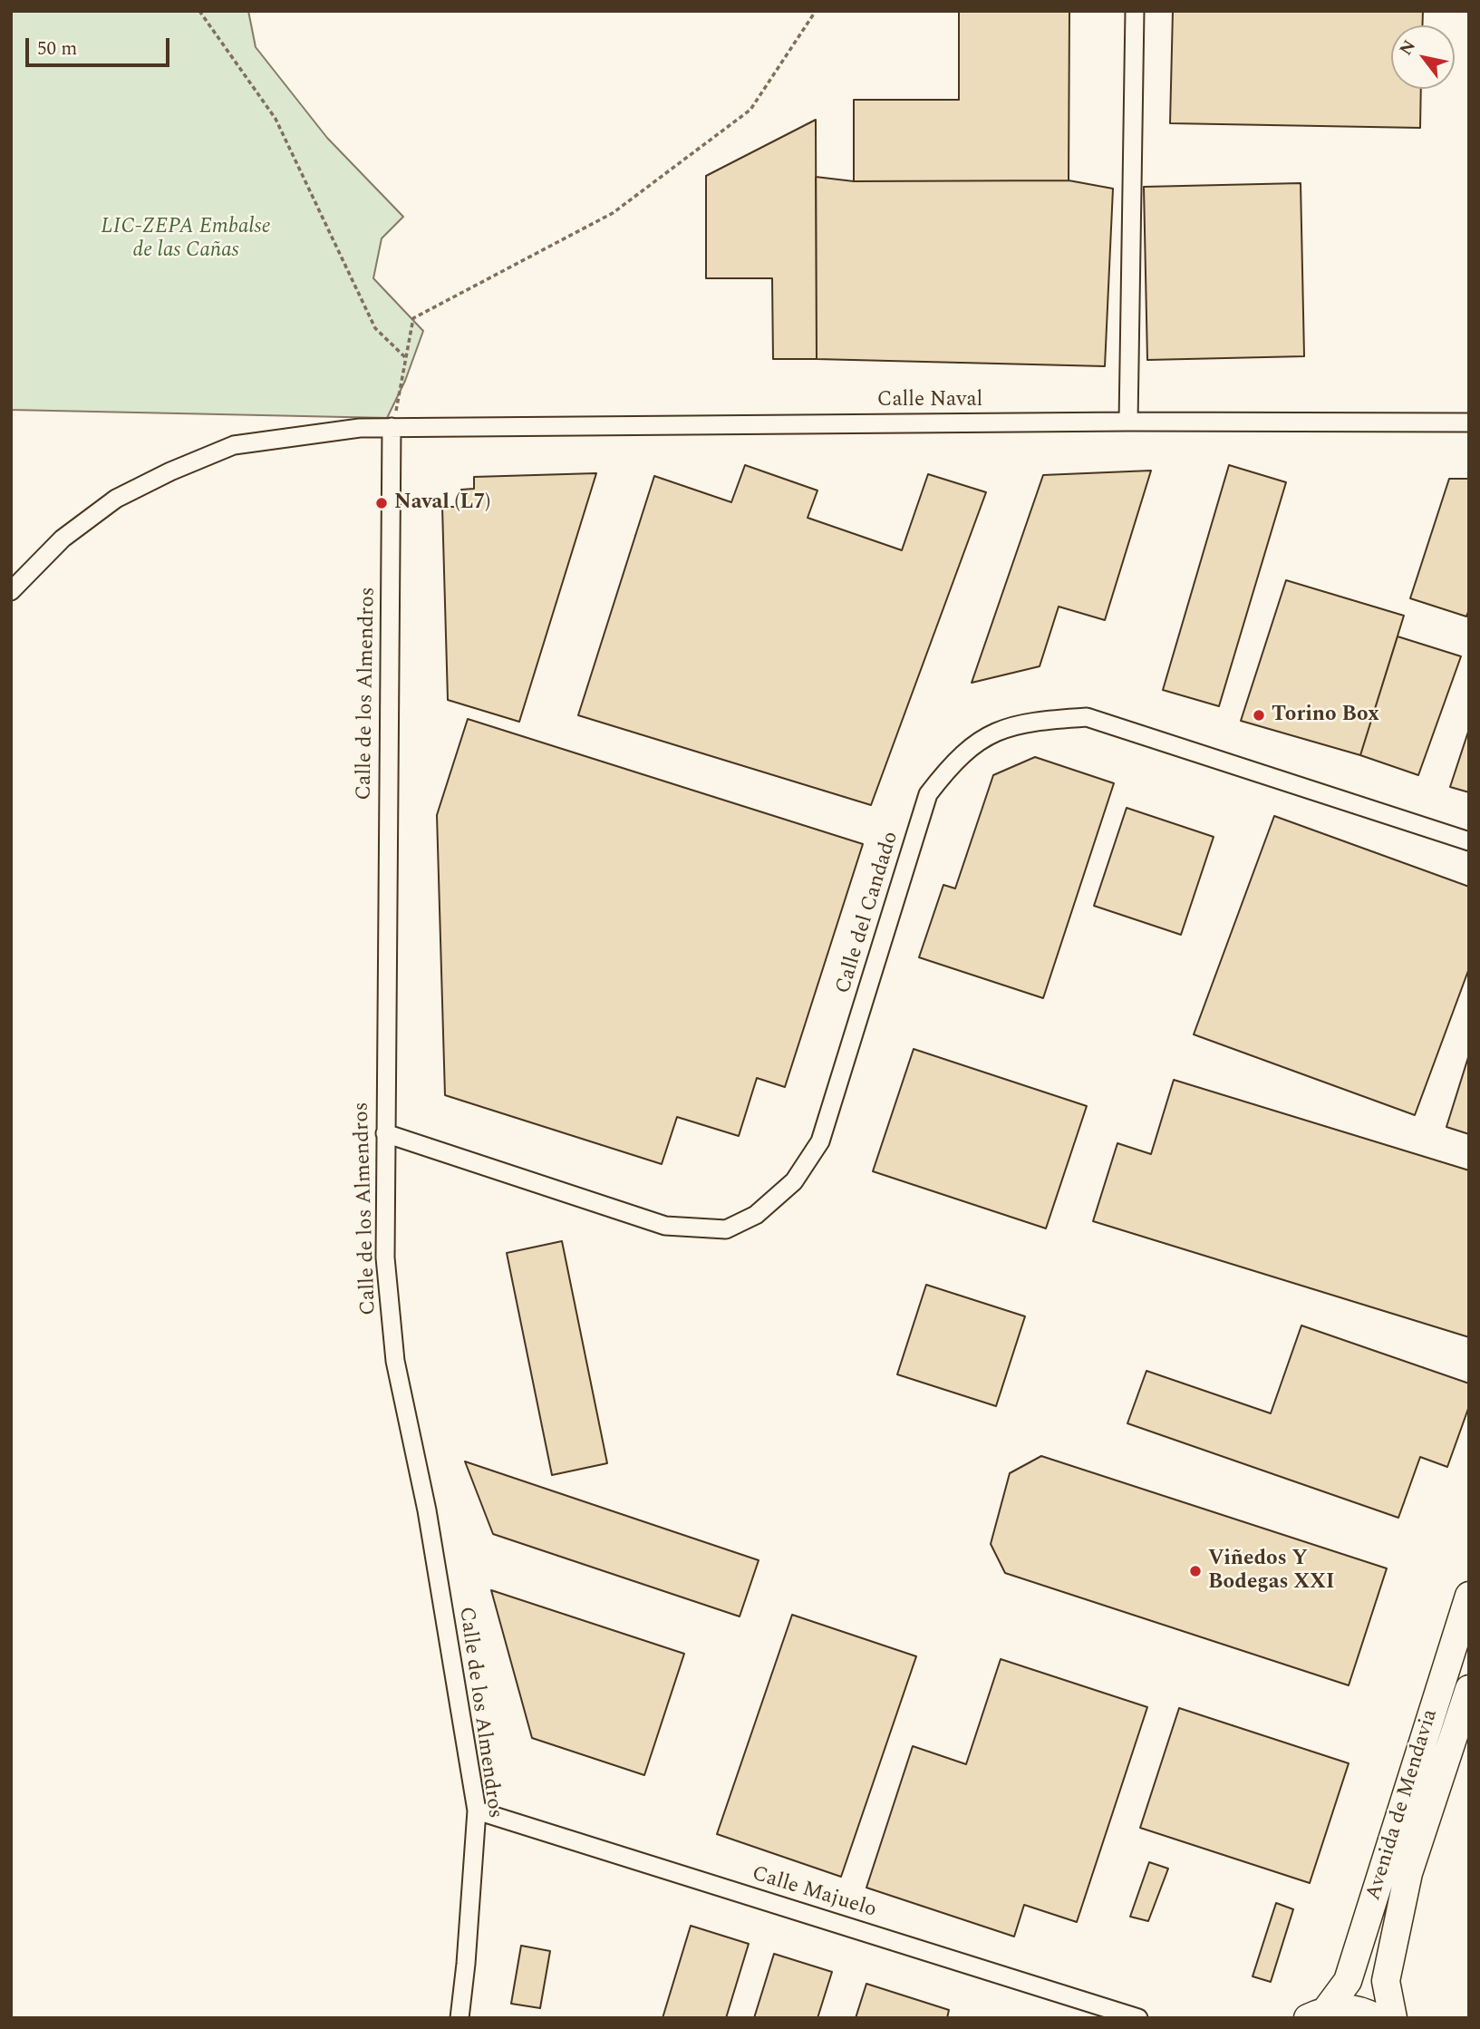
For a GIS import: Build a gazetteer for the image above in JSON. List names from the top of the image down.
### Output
{
  "streets": {
    "main road": ["Avenida de Mendavia"],
    "street": [
      "Calle Naval",
      "Calle de los Almendros",
      "Calle del Candado",
      "Calle Majuelo"
    ]
  },
  "crossings": [
    ["Calle Naval", "Calle de los Almendros"],
    ["Calle de los Almendros", "Calle del Candado"],
    ["Calle de los Almendros", "Calle Majuelo"]
  ],
  "parks": ["LIC-ZEPA Embalse de las Cañas"],
  "places": ["Naval (L7)", "Torino Box", "Viñedos Y Bodegas XXI"],
  "scale_bar": "50 m",
  "north": "top left"
}
